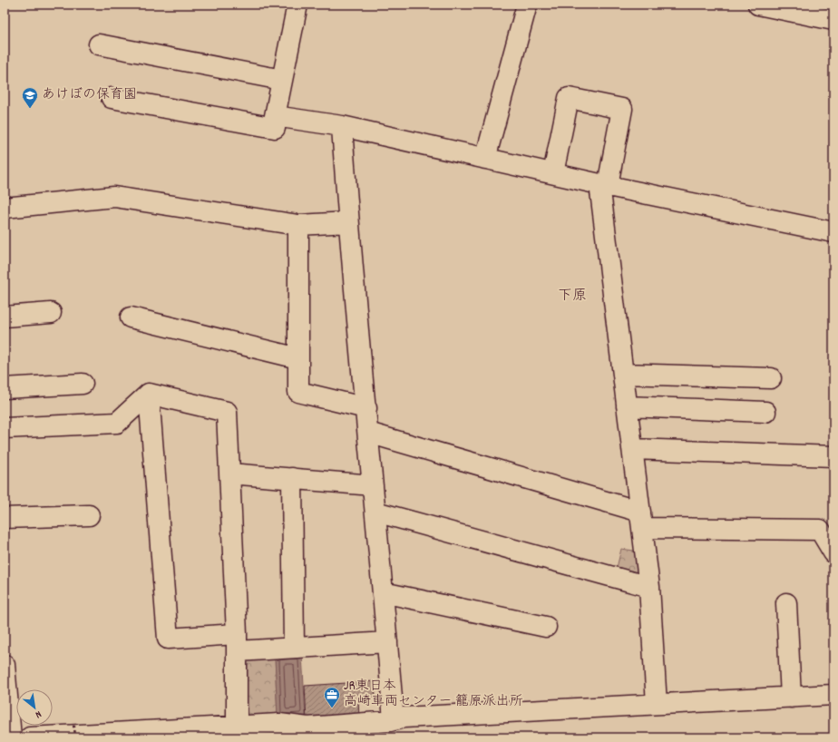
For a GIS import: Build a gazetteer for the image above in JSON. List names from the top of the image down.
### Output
{
  "districts": ["下原"],
  "places": {
    "school or university": ["あけぼの保育園"],
    "office": ["JR東日本 高崎車両センター 籠原派出所"]
  },
  "north": "bottom right"
}
